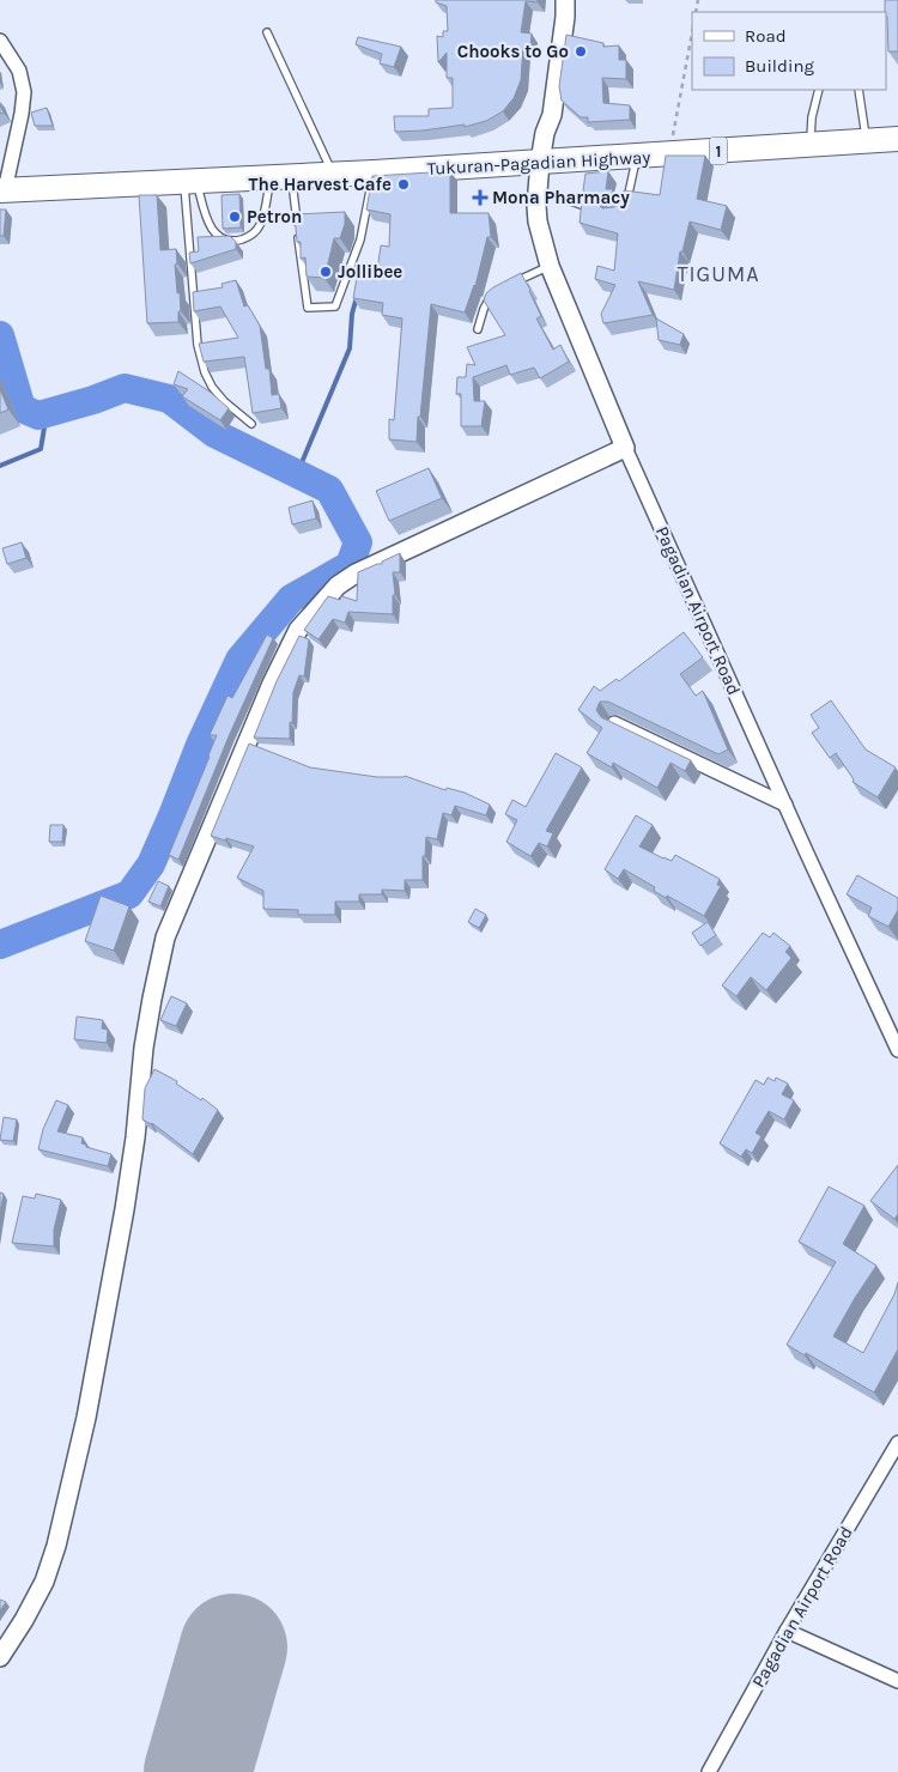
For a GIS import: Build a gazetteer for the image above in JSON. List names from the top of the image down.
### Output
{
  "streets": {
    "highway": ["1", "Tukuran-Pagadian Highway"],
    "street": ["Pagadian Airport Road"]
  },
  "crossings": [
    ["Tukuran-Pagadian Highway", "Pagadian Airport Road"]
  ],
  "districts": ["TIGUMA"],
  "places": {
    "other": [
      "Chooks to Go",
      "The Harvest Cafe",
      "Petron",
      "Jollibee"
    ],
    "health": ["Mona Pharmacy"]
  },
  "legend": ["Road", "Building"]
}
